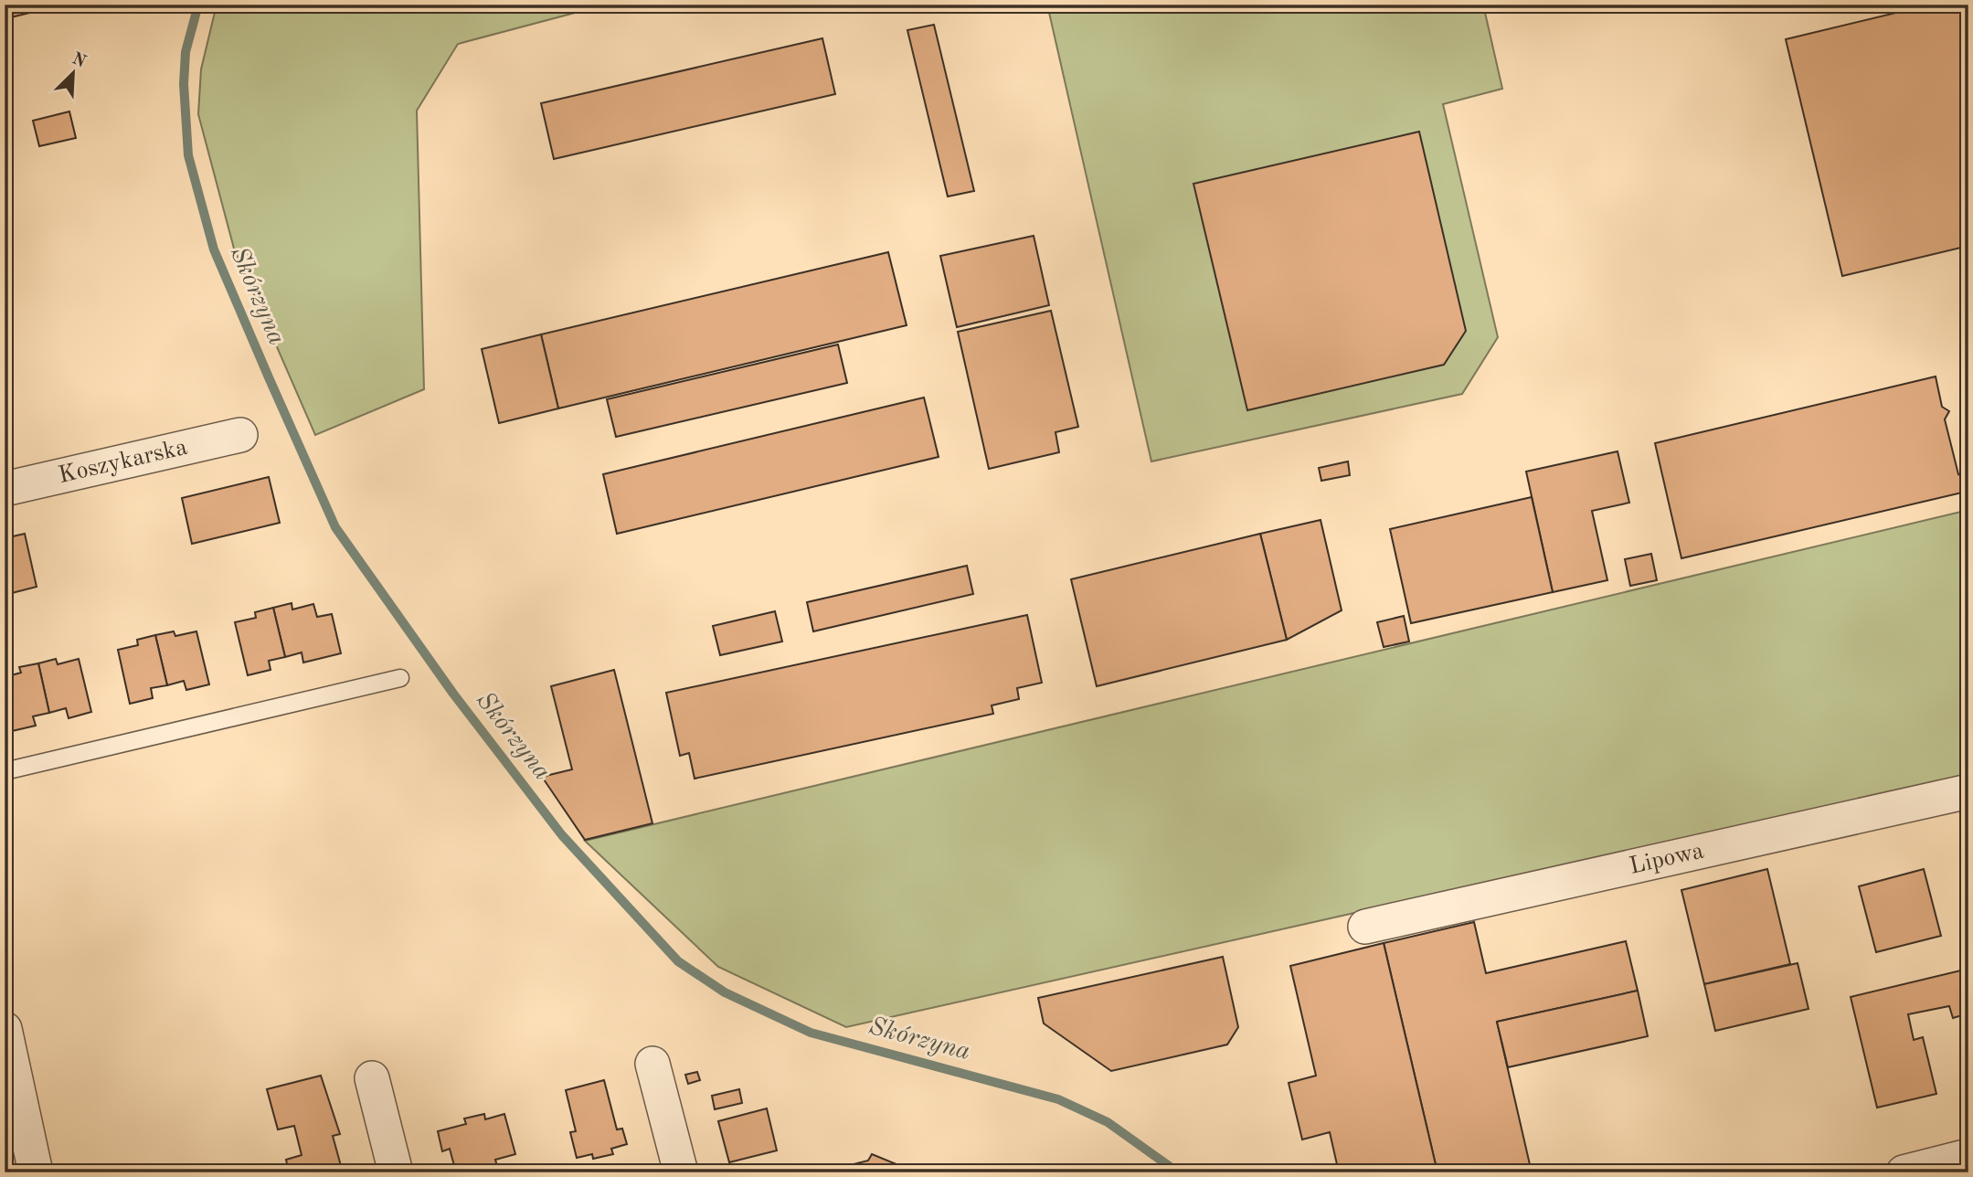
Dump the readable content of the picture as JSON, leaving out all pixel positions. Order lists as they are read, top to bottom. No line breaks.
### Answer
{"streets":{"street":["Koszykarska","Lipowa"]},"water":["Skórzyna"],"north":"top right"}
